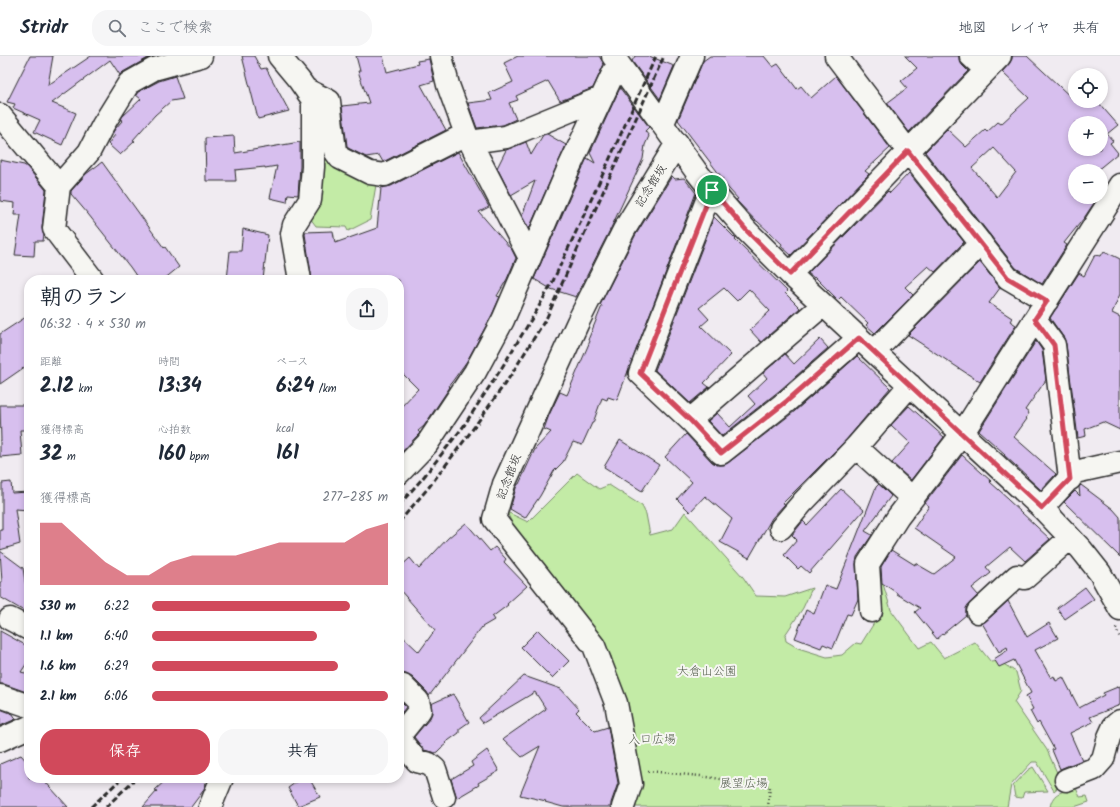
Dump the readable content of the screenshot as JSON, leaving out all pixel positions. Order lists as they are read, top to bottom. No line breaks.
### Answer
{"streets":{"street":["記念館坂"]},"parks":["大倉山公園","入口広場","展望広場"],"page":{"header":"Stridr","search":"ここで検索","nav":["地図","レイヤ","共有"],"map_buttons":["+","−"],"heading":["朝のラン","06:32 · 4 × 530 m"],"stats":[["距離","2.12 km"],["時間","13:34"],["ペース","6:24 /km"],["獲得標高","32 m"],["心拍数","160 bpm"],["kcal","161"]],"chart":["獲得標高","277–285 m"],"list":[{"name":"530 m","note":"6:22"},{"name":"1.1 km","note":"6:40"},{"name":"1.6 km","note":"6:29"},{"name":"2.1 km","note":"6:06"}],"buttons":["保存","共有"]}}
